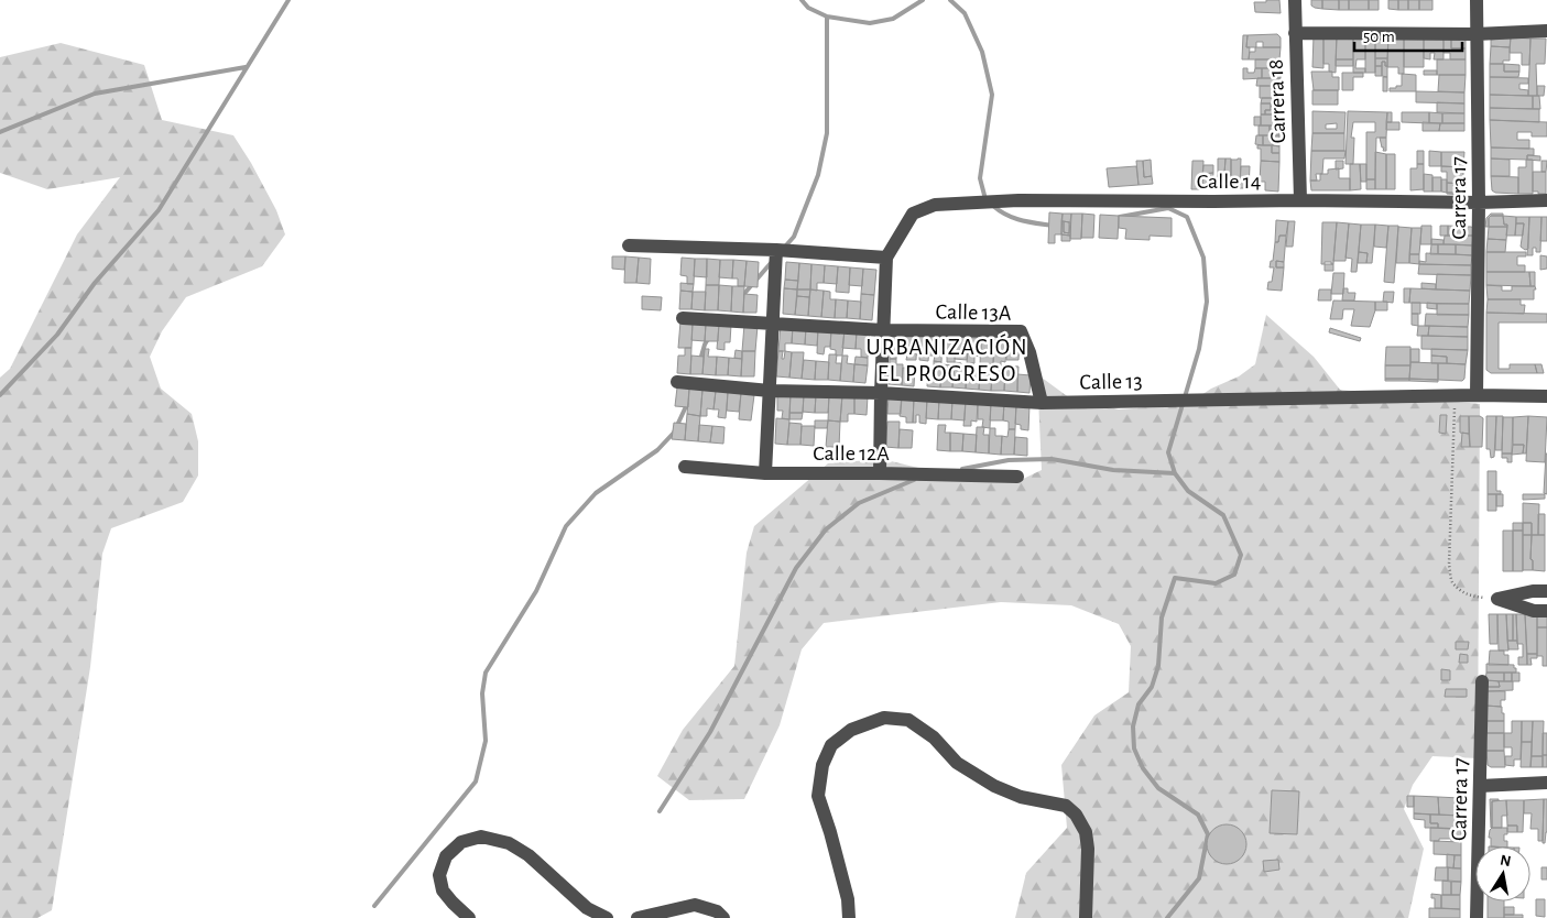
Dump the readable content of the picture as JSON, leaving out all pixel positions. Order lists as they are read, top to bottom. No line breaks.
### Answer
{"streets":{"street":["Carrera 18","Calle 14","Carrera 17","Calle 13A","Calle 13","Calle 12A"]},"crossings":[["Carrera 18","Calle 14"],["Calle 14","Carrera 17"],["Carrera 17","Calle 13"],["Calle 13A","Calle 13"]],"districts":["URBANIZACIÓN EL PROGRESO"],"scale_bar":"50 m","north":"top"}
